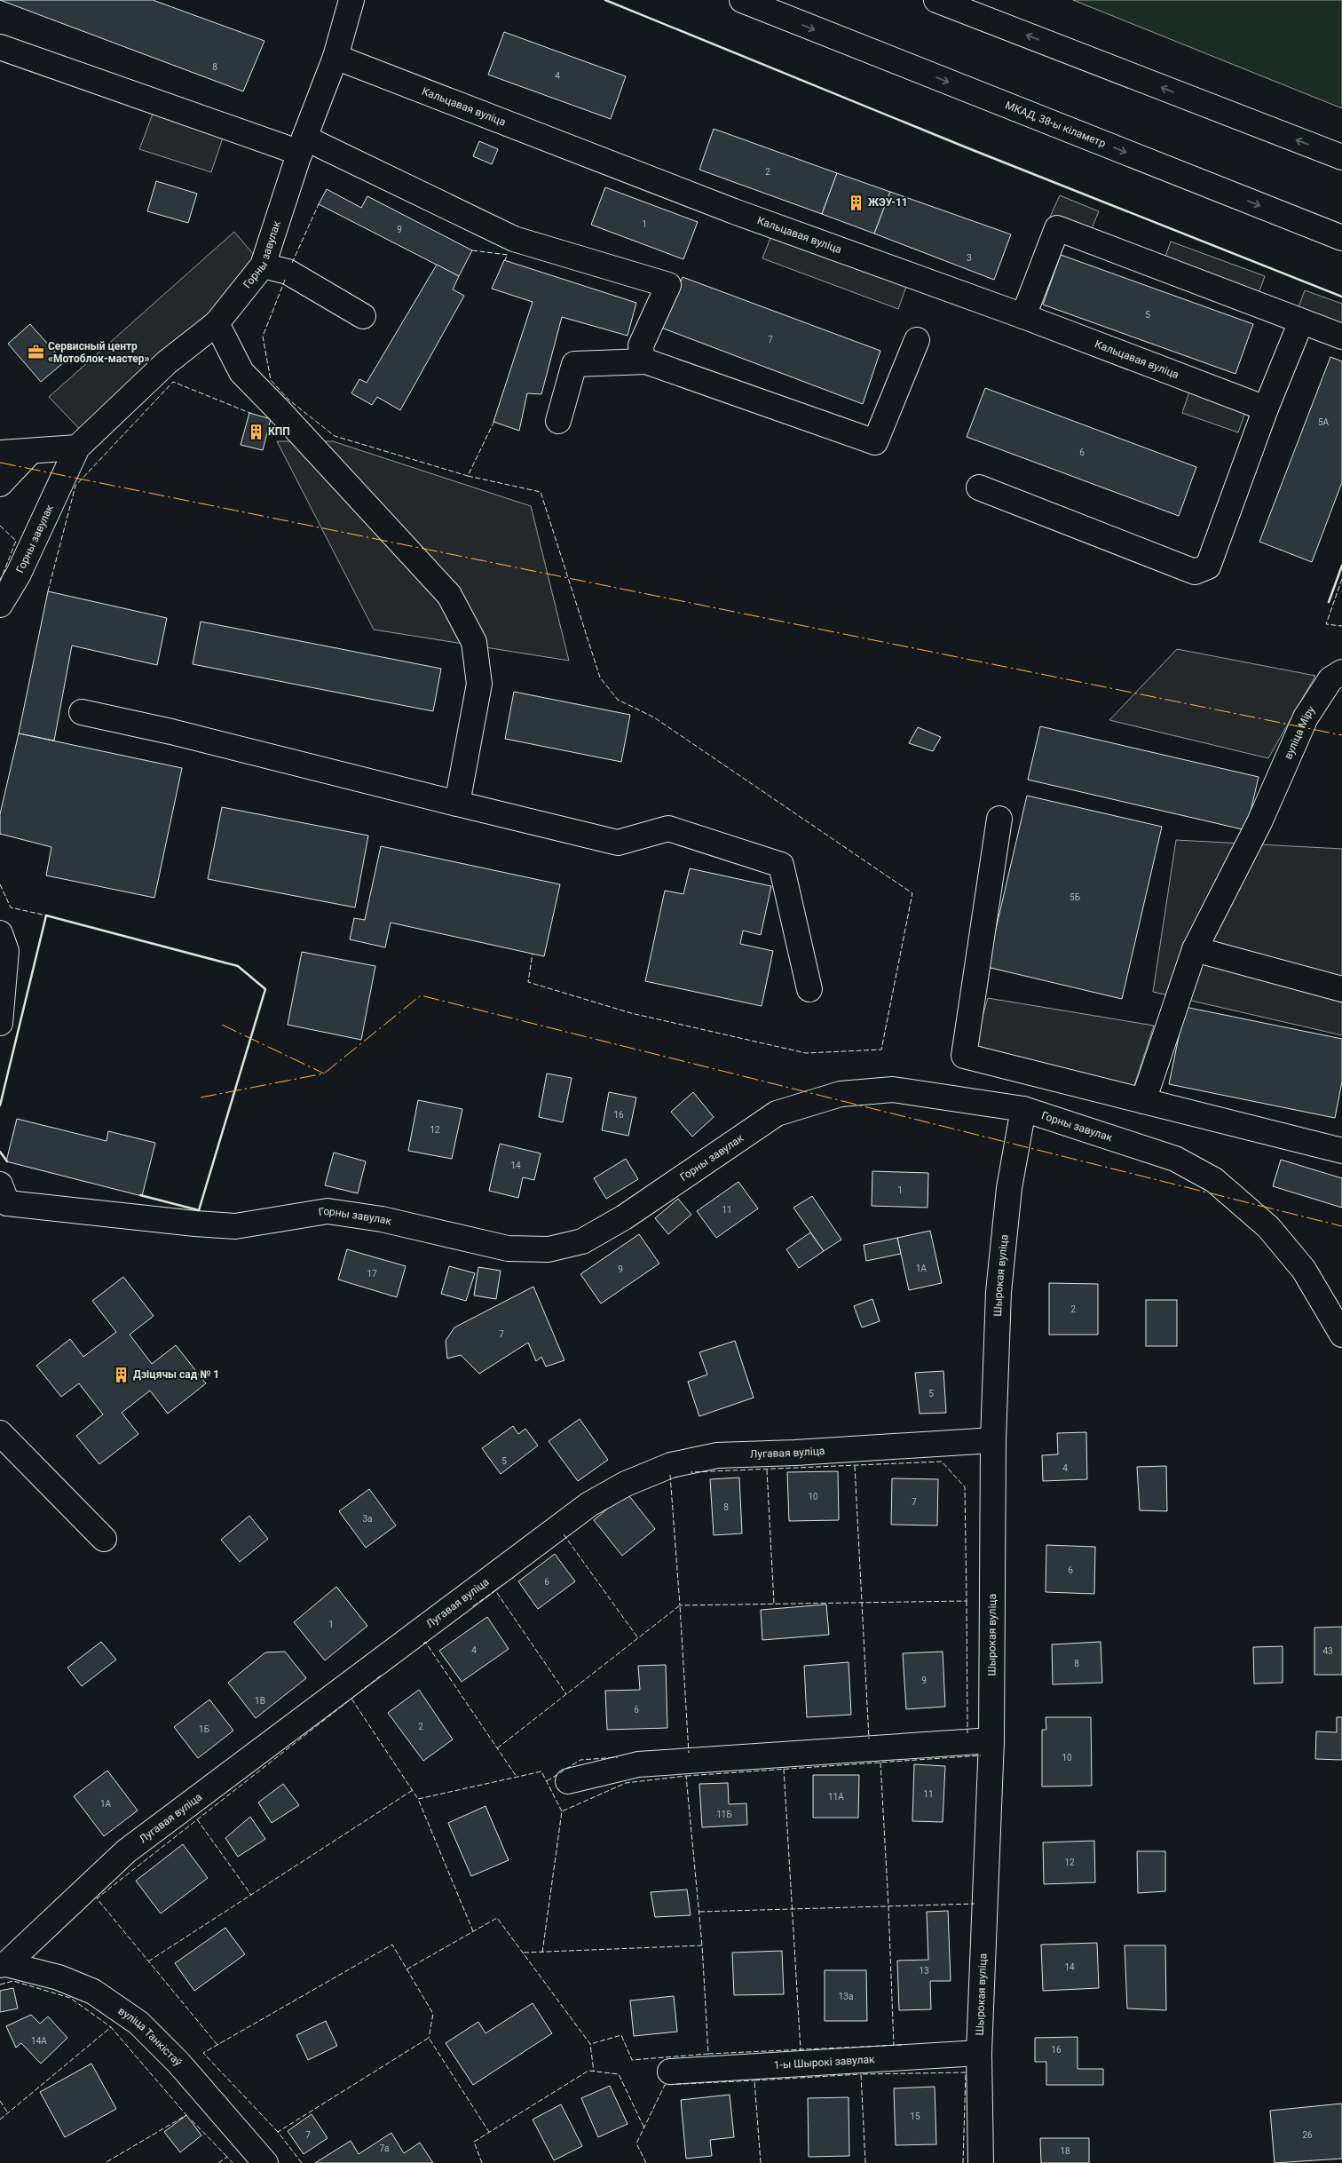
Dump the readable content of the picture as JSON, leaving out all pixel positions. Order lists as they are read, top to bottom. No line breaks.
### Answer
{"streets":{"main road":["Кальцавая вуліца","МКАД, 38-ы кіламетр","Горны завулак","вуліца Міру","Шырокая вуліца","Лугавая вуліца","вуліца Танкістаў","1-ы Шырокі завулак"]},"crossings":[["Кальцавая вуліца","Горны завулак"],["Горны завулак","Шырокая вуліца"],["Шырокая вуліца","Лугавая вуліца"],["Шырокая вуліца","1-ы Шырокі завулак"],["Лугавая вуліца","вуліца Танкістаў"]],"places":{"building":["ЖЭУ-11","КПП","Дзіцячы сад № 1"],"office":["Сервисный центр «Мотоблок-мастер»"]},"house_numbers":["8","4","2","1","9","3","5","7","5А","6","5Б","16","12","14","1","11","1А","9","17","2","7","5","5","4","10","7","8","3а","6","6","1","4","43","8","9","1В","6","2","1Б","10","11","11А","1А","11Б","12","14","13","13а","14А","16","15","7","26","7а","18"]}
